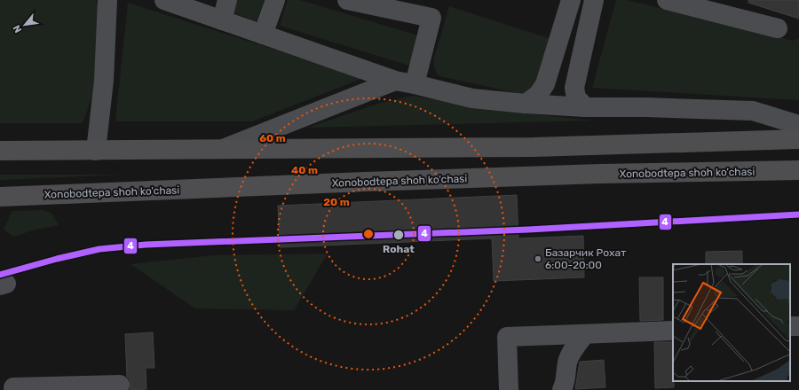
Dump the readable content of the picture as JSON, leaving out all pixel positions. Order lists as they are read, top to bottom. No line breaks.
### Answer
{"streets":{"highway":["Xonobodtepa shoh ko'chasi"]},"places":["Rohat","Базарчик Рохат 6:00-20:00"],"lines":["transit line 4"],"north":"bottom left","rings":["60 m","40 m","20 m"]}
